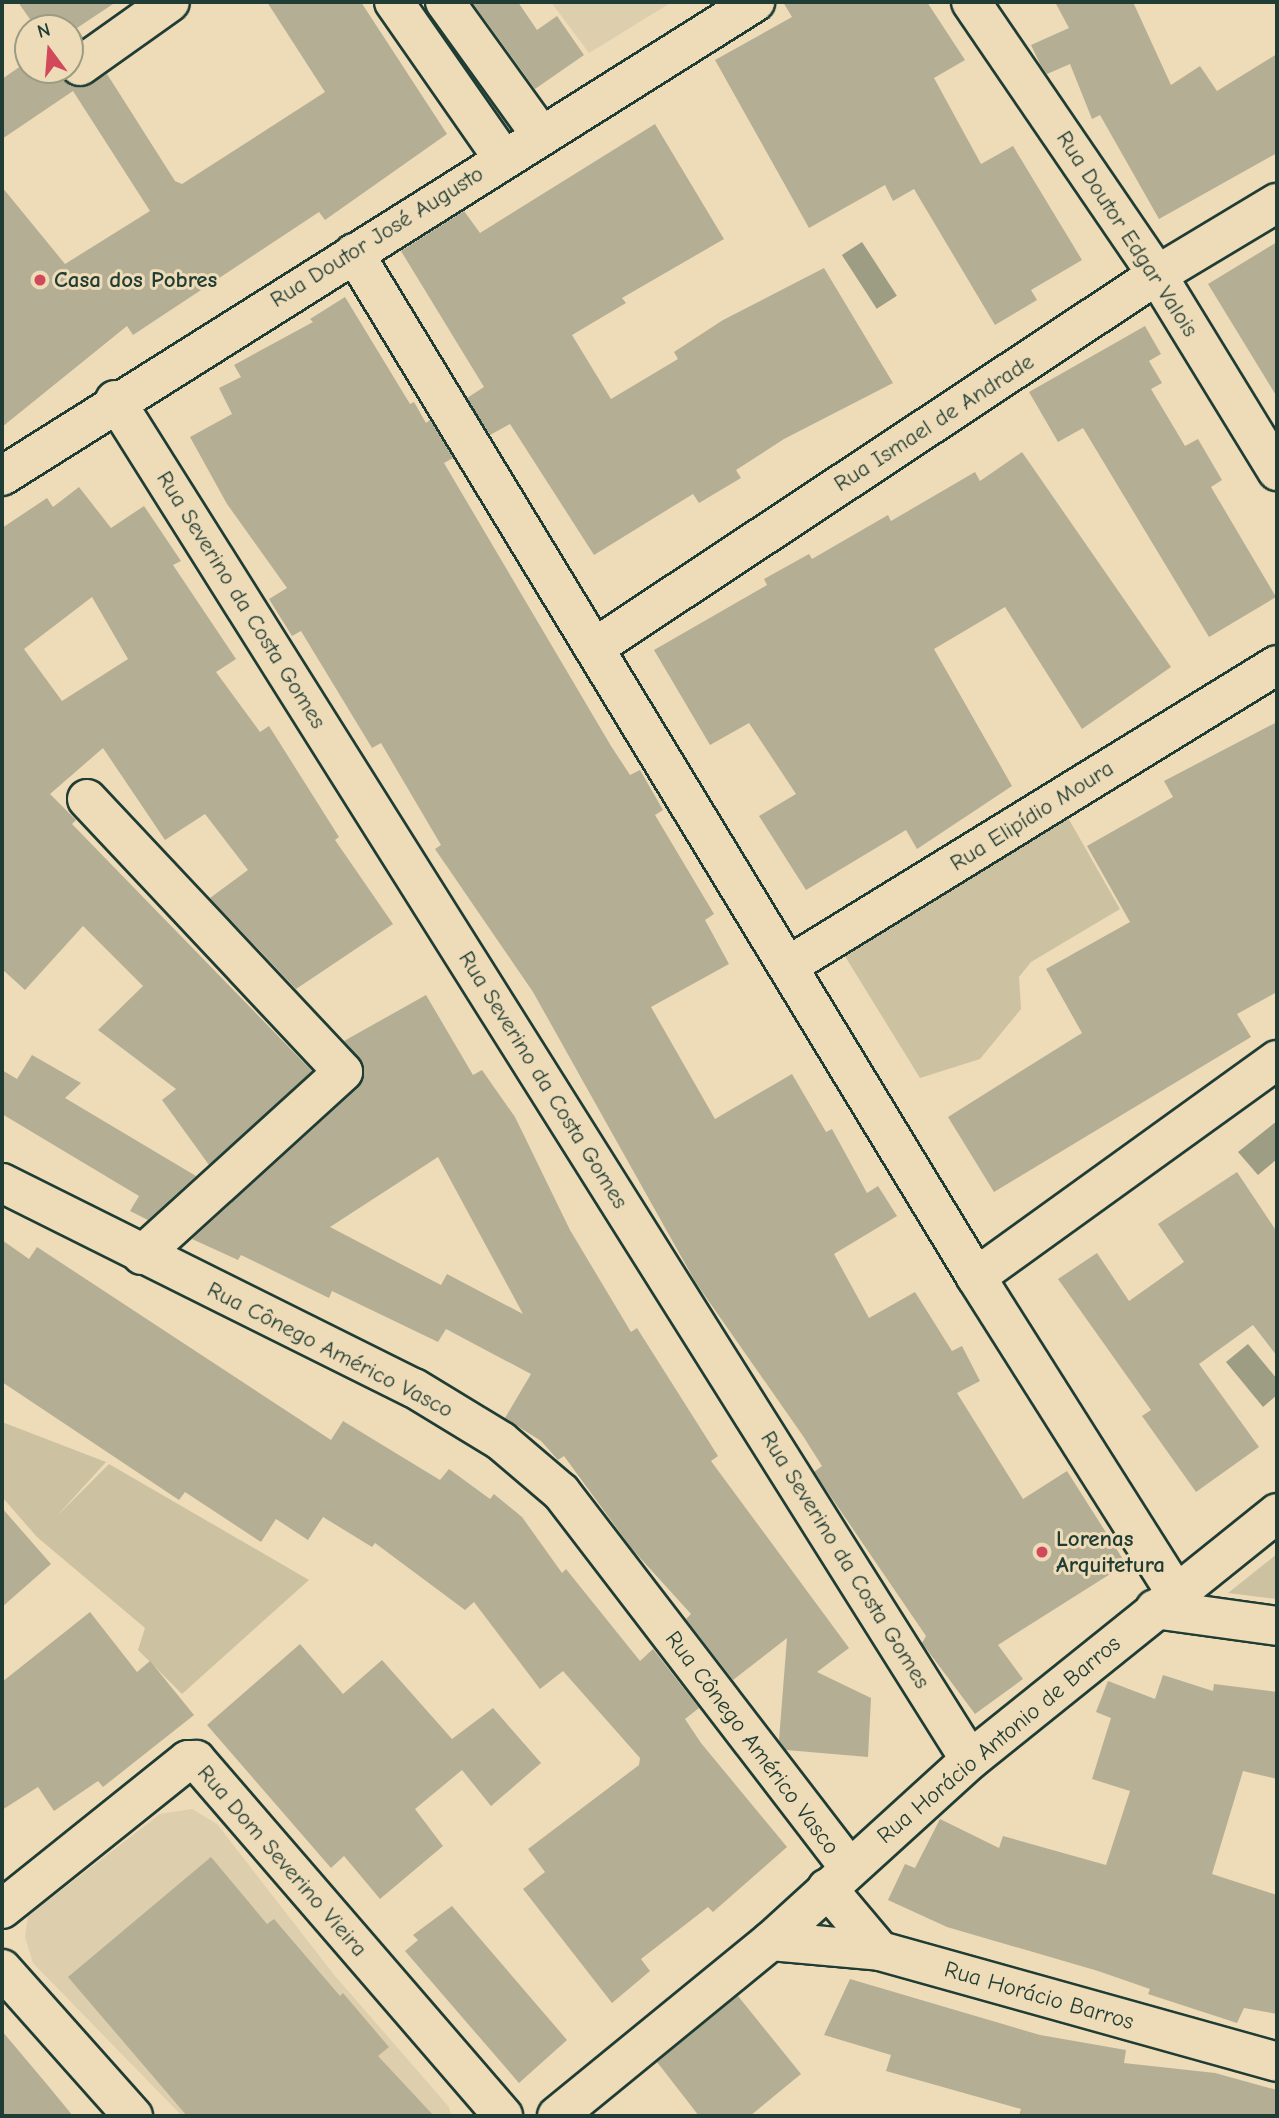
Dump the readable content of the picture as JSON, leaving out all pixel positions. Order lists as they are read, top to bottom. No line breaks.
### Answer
{"streets":{"street":["Rua Doutor Edgar Valois","Rua Doutor José Augusto","Rua Ismael de Andrade","Rua Severino da Costa Gomes","Rua Elipídio Moura","Rua Cônego Américo Vasco","Rua Horácio Antonio de Barros","Rua Dom Severino Vieira","Rua Horácio Barros"]},"crossings":[["Rua Doutor Edgar Valois","Rua Ismael de Andrade"],["Rua Doutor José Augusto","Rua Severino da Costa Gomes"],["Rua Severino da Costa Gomes","Rua Horácio Antonio de Barros"],["Rua Cônego Américo Vasco","Rua Horácio Antonio de Barros"],["Rua Horácio Antonio de Barros","Rua Horácio Barros"]],"places":["Casa dos Pobres","Lorenas Arquitetura"],"north":"top"}
